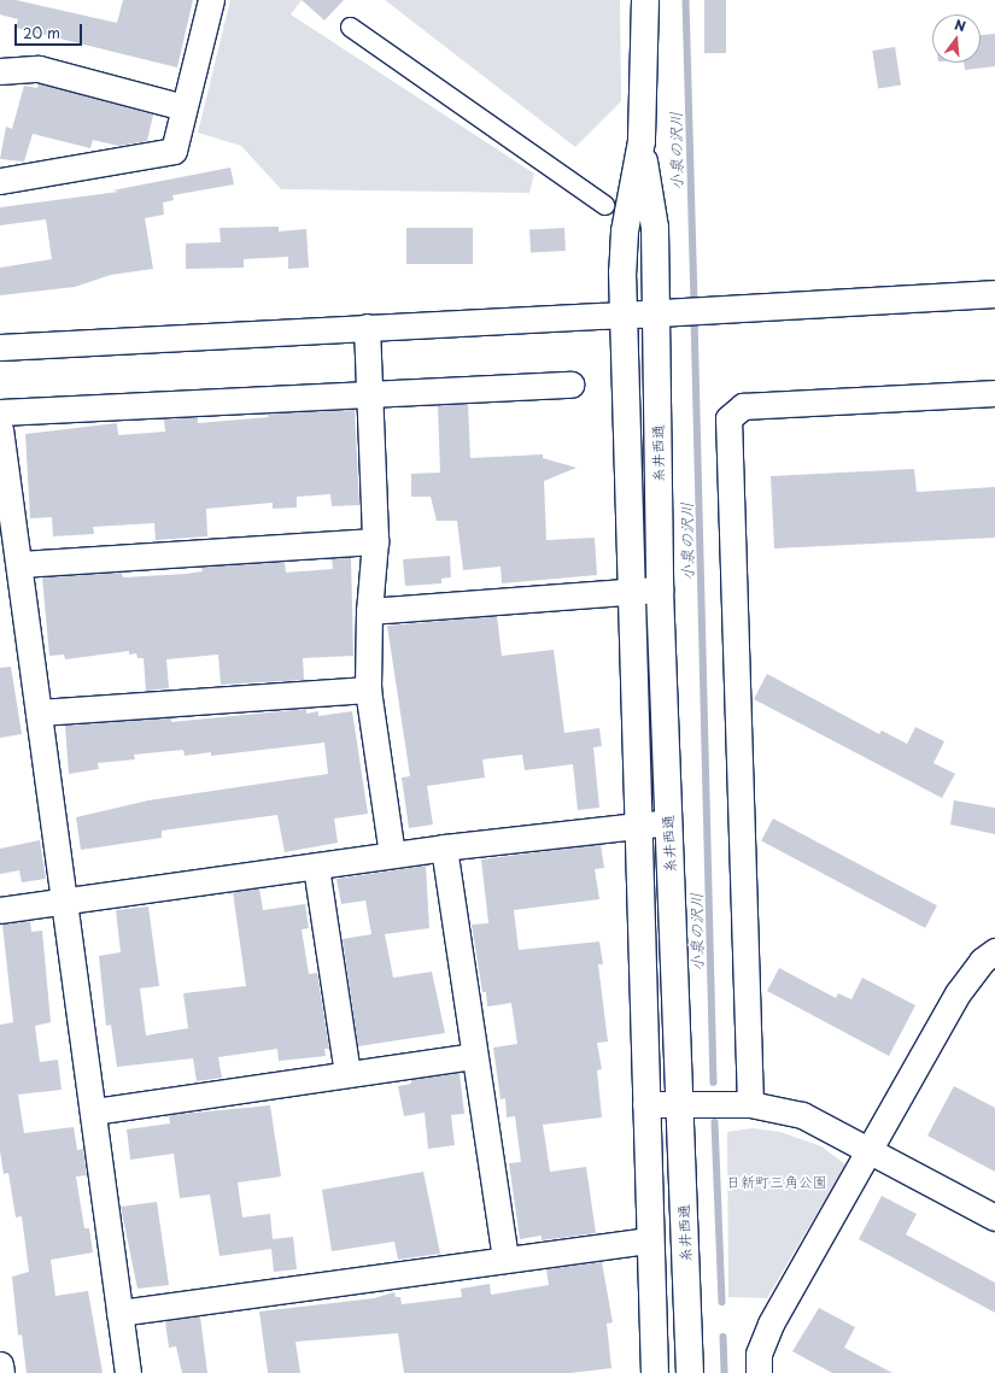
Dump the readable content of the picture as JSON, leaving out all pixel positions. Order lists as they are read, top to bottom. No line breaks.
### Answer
{"streets":{"street":["糸井西通"]},"water":["小泉の沢川"],"parks":["日新町三角公園"],"scale_bar":"20 m","north":"top"}
